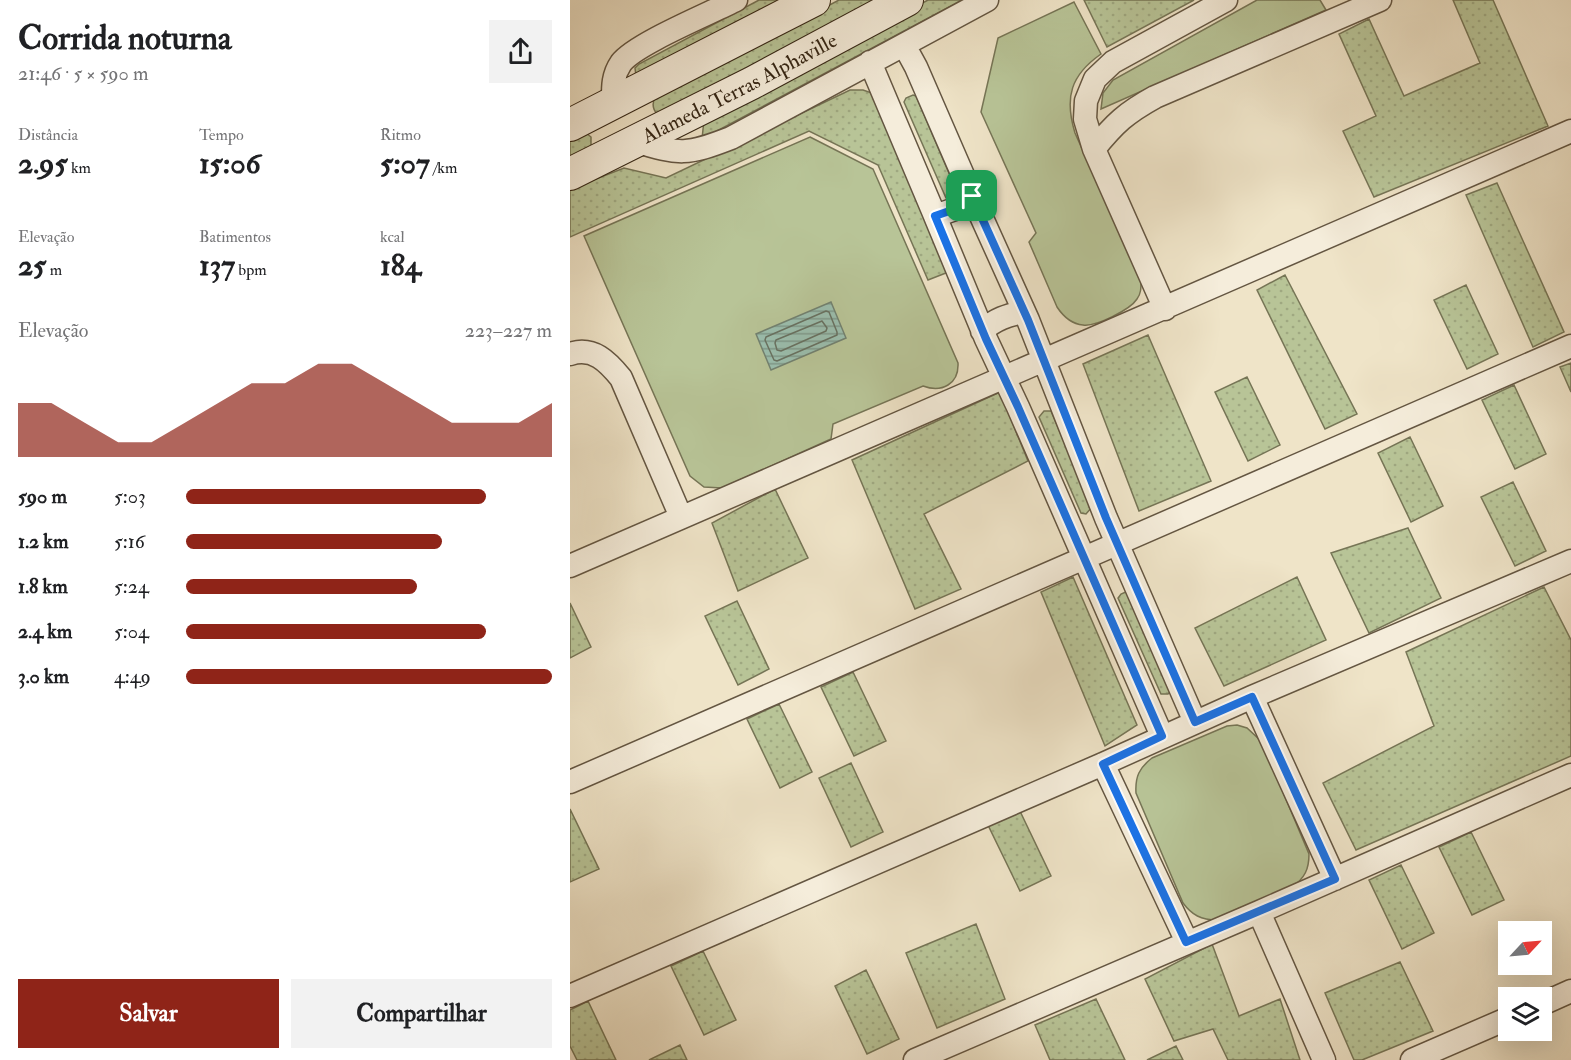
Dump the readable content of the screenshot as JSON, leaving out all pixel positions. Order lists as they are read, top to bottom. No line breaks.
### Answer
{"streets":{"street":["Alameda Terras Alphaville"]},"north":"top right","page":{"heading":["Corrida noturna","21:46 · 5 × 590 m"],"stats":[["Distância","2.95 km"],["Tempo","15:06"],["Ritmo","5:07 /km"],["Elevação","25 m"],["Batimentos","137 bpm"],["kcal","184"]],"chart":["Elevação","223–227 m"],"list":[{"name":"590 m","note":"5:03"},{"name":"1.2 km","note":"5:16"},{"name":"1.8 km","note":"5:24"},{"name":"2.4 km","note":"5:04"},{"name":"3.0 km","note":"4:49"}],"buttons":["Salvar","Compartilhar"]}}
